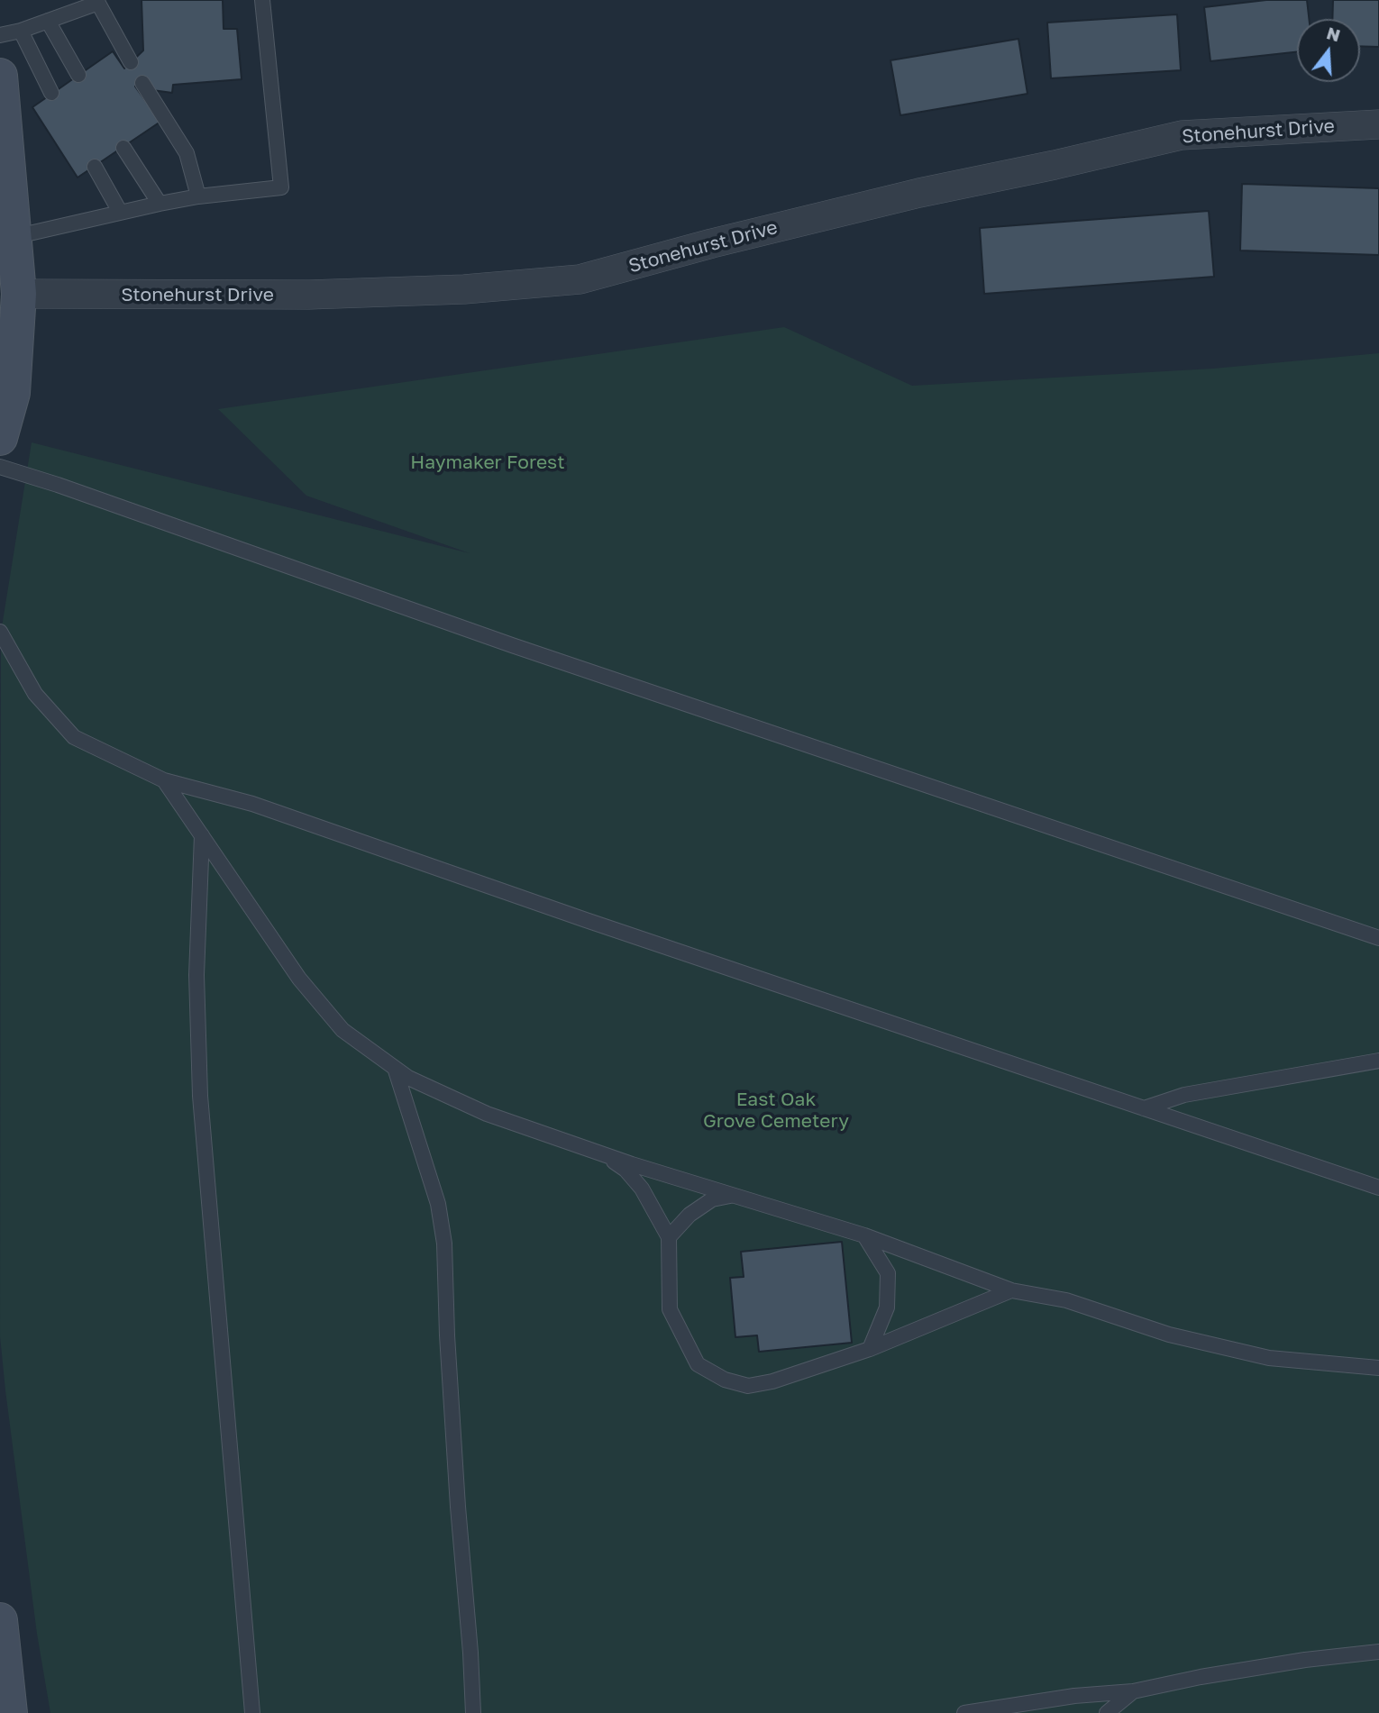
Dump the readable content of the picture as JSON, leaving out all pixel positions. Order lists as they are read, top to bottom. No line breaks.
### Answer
{"streets":{"street":["Stonehurst Drive"]},"parks":["Haymaker Forest","East Oak Grove Cemetery"],"north":"top"}
